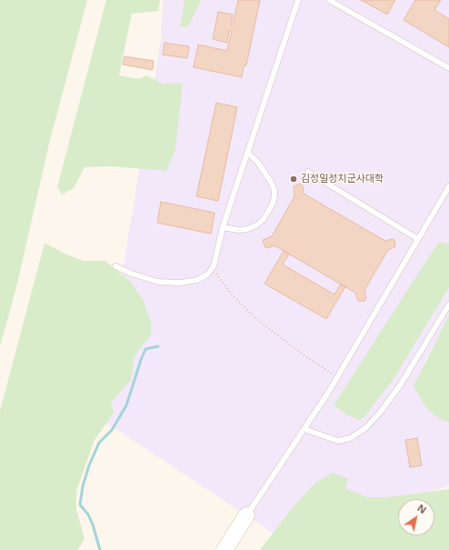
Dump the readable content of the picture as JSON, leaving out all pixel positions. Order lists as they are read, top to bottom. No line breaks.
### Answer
{"places":["김정일정치군사대학"],"north":"top right"}
